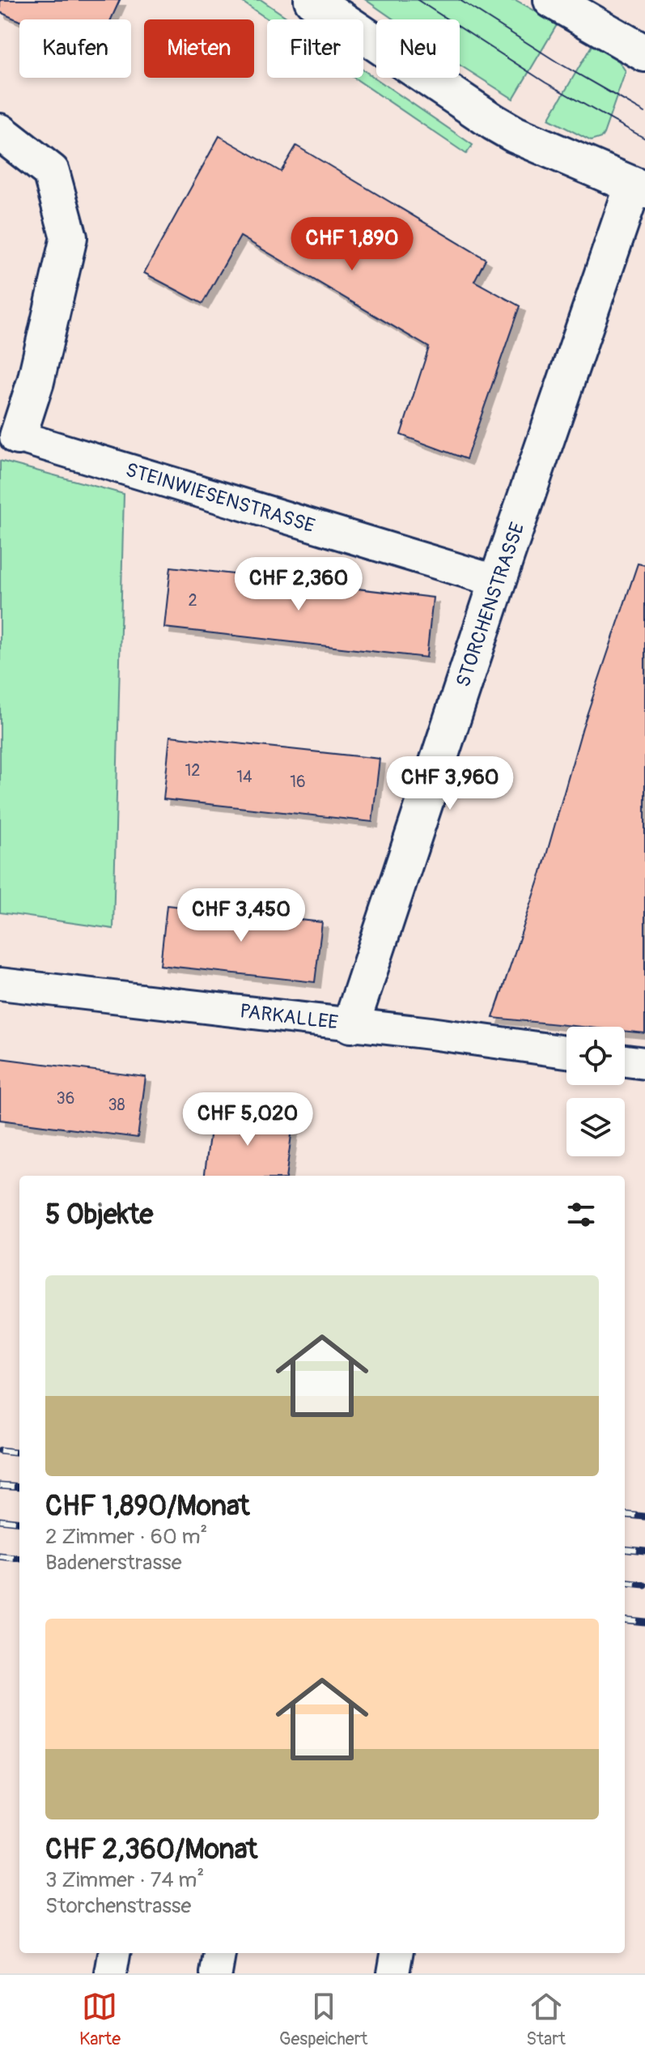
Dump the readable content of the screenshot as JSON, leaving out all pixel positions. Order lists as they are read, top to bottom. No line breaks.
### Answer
{"streets":{"street":["STORCHENSTRASSE"],"lane":["STEINWIESENSTRASSE","PARKALLEE"]},"crossings":[["STEINWIESENSTRASSE","STORCHENSTRASSE"],["STORCHENSTRASSE","PARKALLEE"]],"house_numbers":["2","12","14","16","36","38"],"page":{"chip":["Kaufen","Mieten","Filter","Neu"],"price":["CHF 1,890","CHF 2,360","CHF 3,960","CHF 3,450","CHF 5,020"],"heading":"5 Objekte","list":[{"name":"CHF 1,890/Monat","note":"2 Zimmer · 60 m² · Badenerstrasse"},{"name":"CHF 2,360/Monat","note":"3 Zimmer · 74 m² · Storchenstrasse"}],"tabs":["Karte","Gespeichert","Start"]}}
